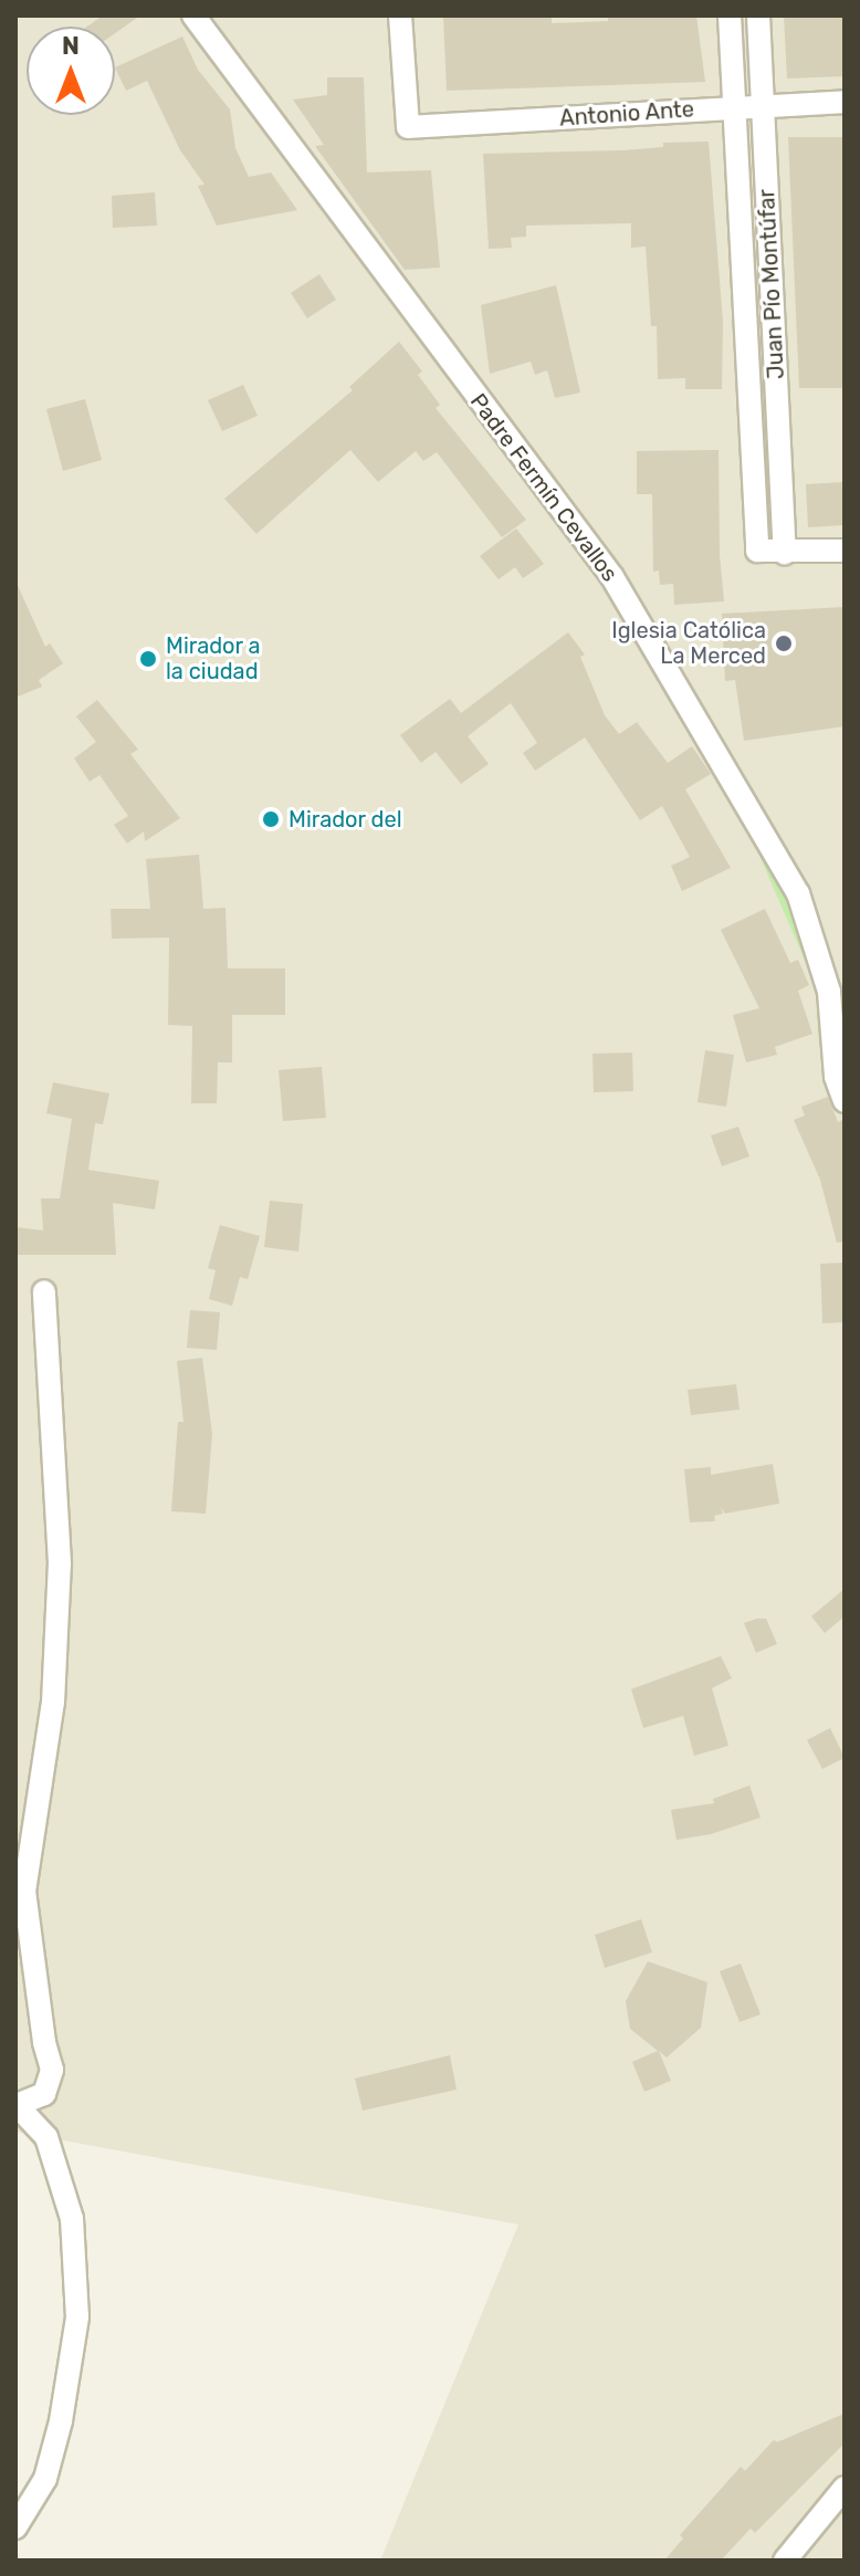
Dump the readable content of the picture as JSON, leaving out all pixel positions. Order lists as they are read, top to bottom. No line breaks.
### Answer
{"streets":{"street":["Antonio Ante","Juan Pío Montúfar","Padre Fermín Cevallos"]},"crossings":[["Antonio Ante","Juan Pío Montúfar"]],"places":["Iglesia Católica La Merced","Mirador a la ciudad","Mirador del"],"north":"top"}
